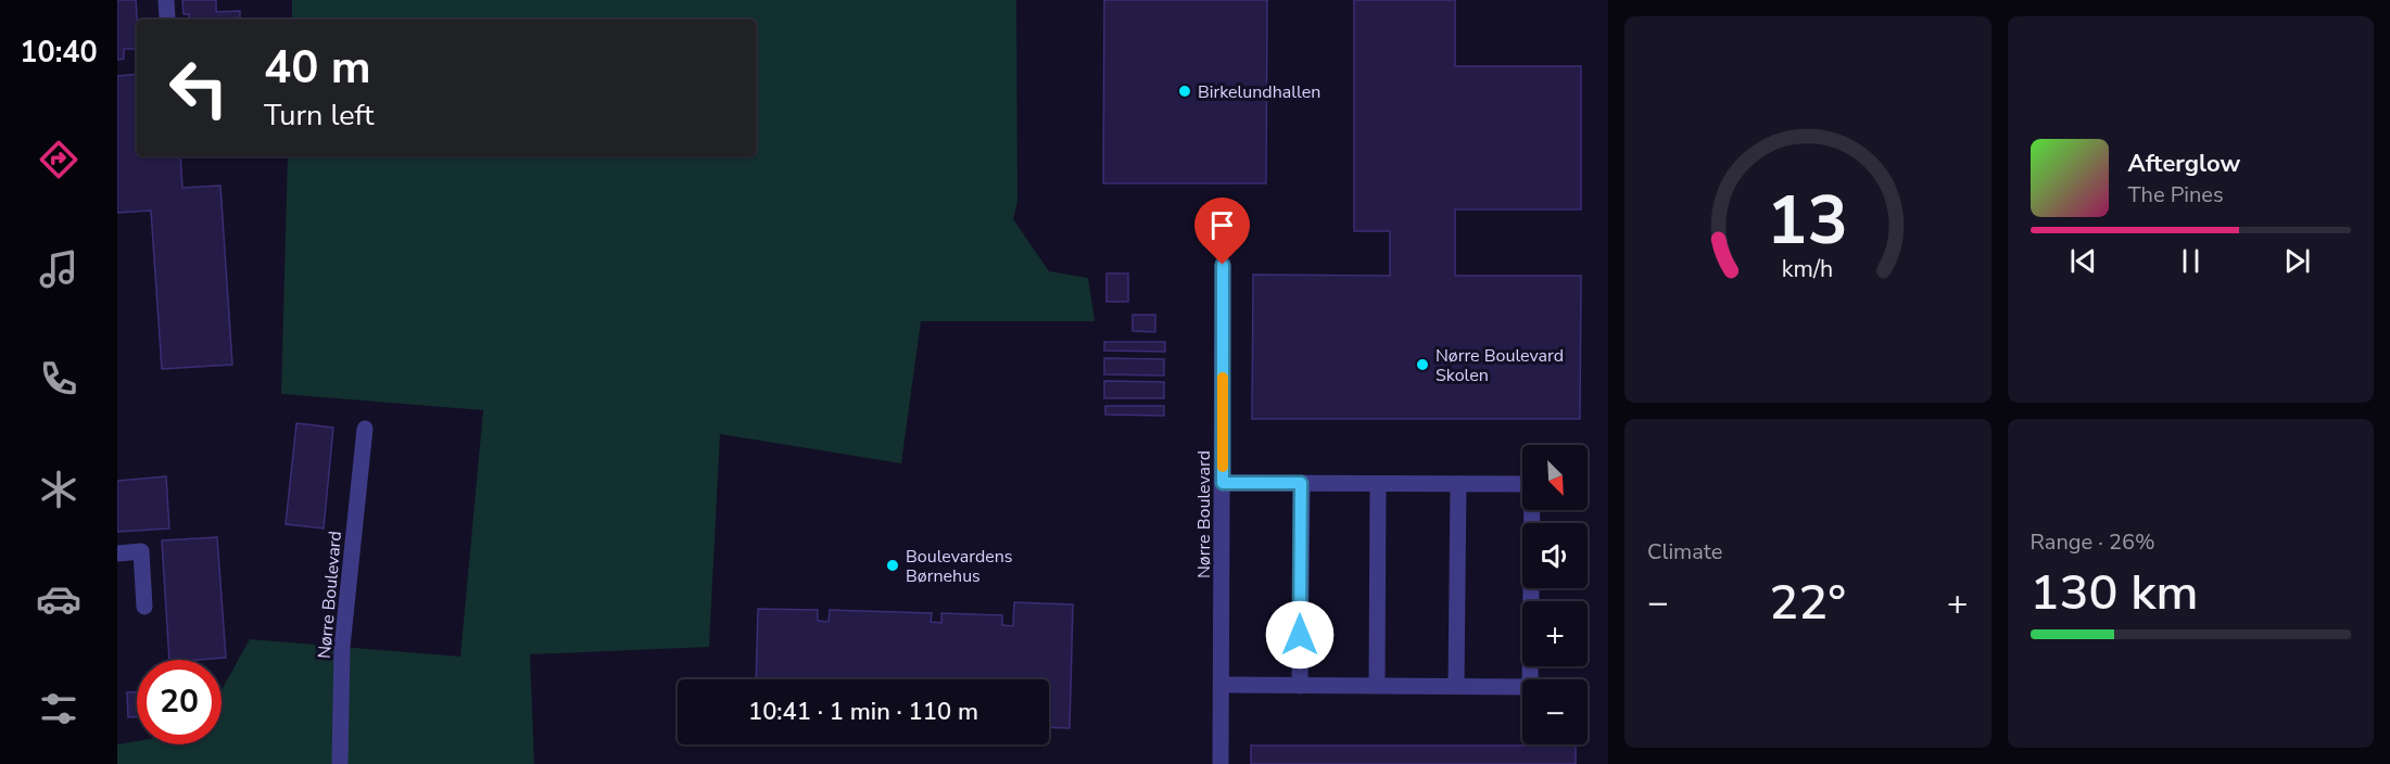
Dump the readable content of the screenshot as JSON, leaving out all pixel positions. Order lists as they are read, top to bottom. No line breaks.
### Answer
{"streets":{"street":["Nørre Boulevard"]},"places":["Birkelundhallen","Nørre Boulevard Skolen","Boulevardens Børnehus"],"north":"bottom right","page":{"tabs":"10:40","turn":["40 m","Turn left"],"song":["Afterglow","The Pines"],"tile":["Climate",["Range · 26%","130 km"]],"map_buttons":["+","−"],"heat":["−","22°","+"],"limit":"20","trip":"10:41 · 1 min · 110 m","gauge":["13","km/h"]}}
